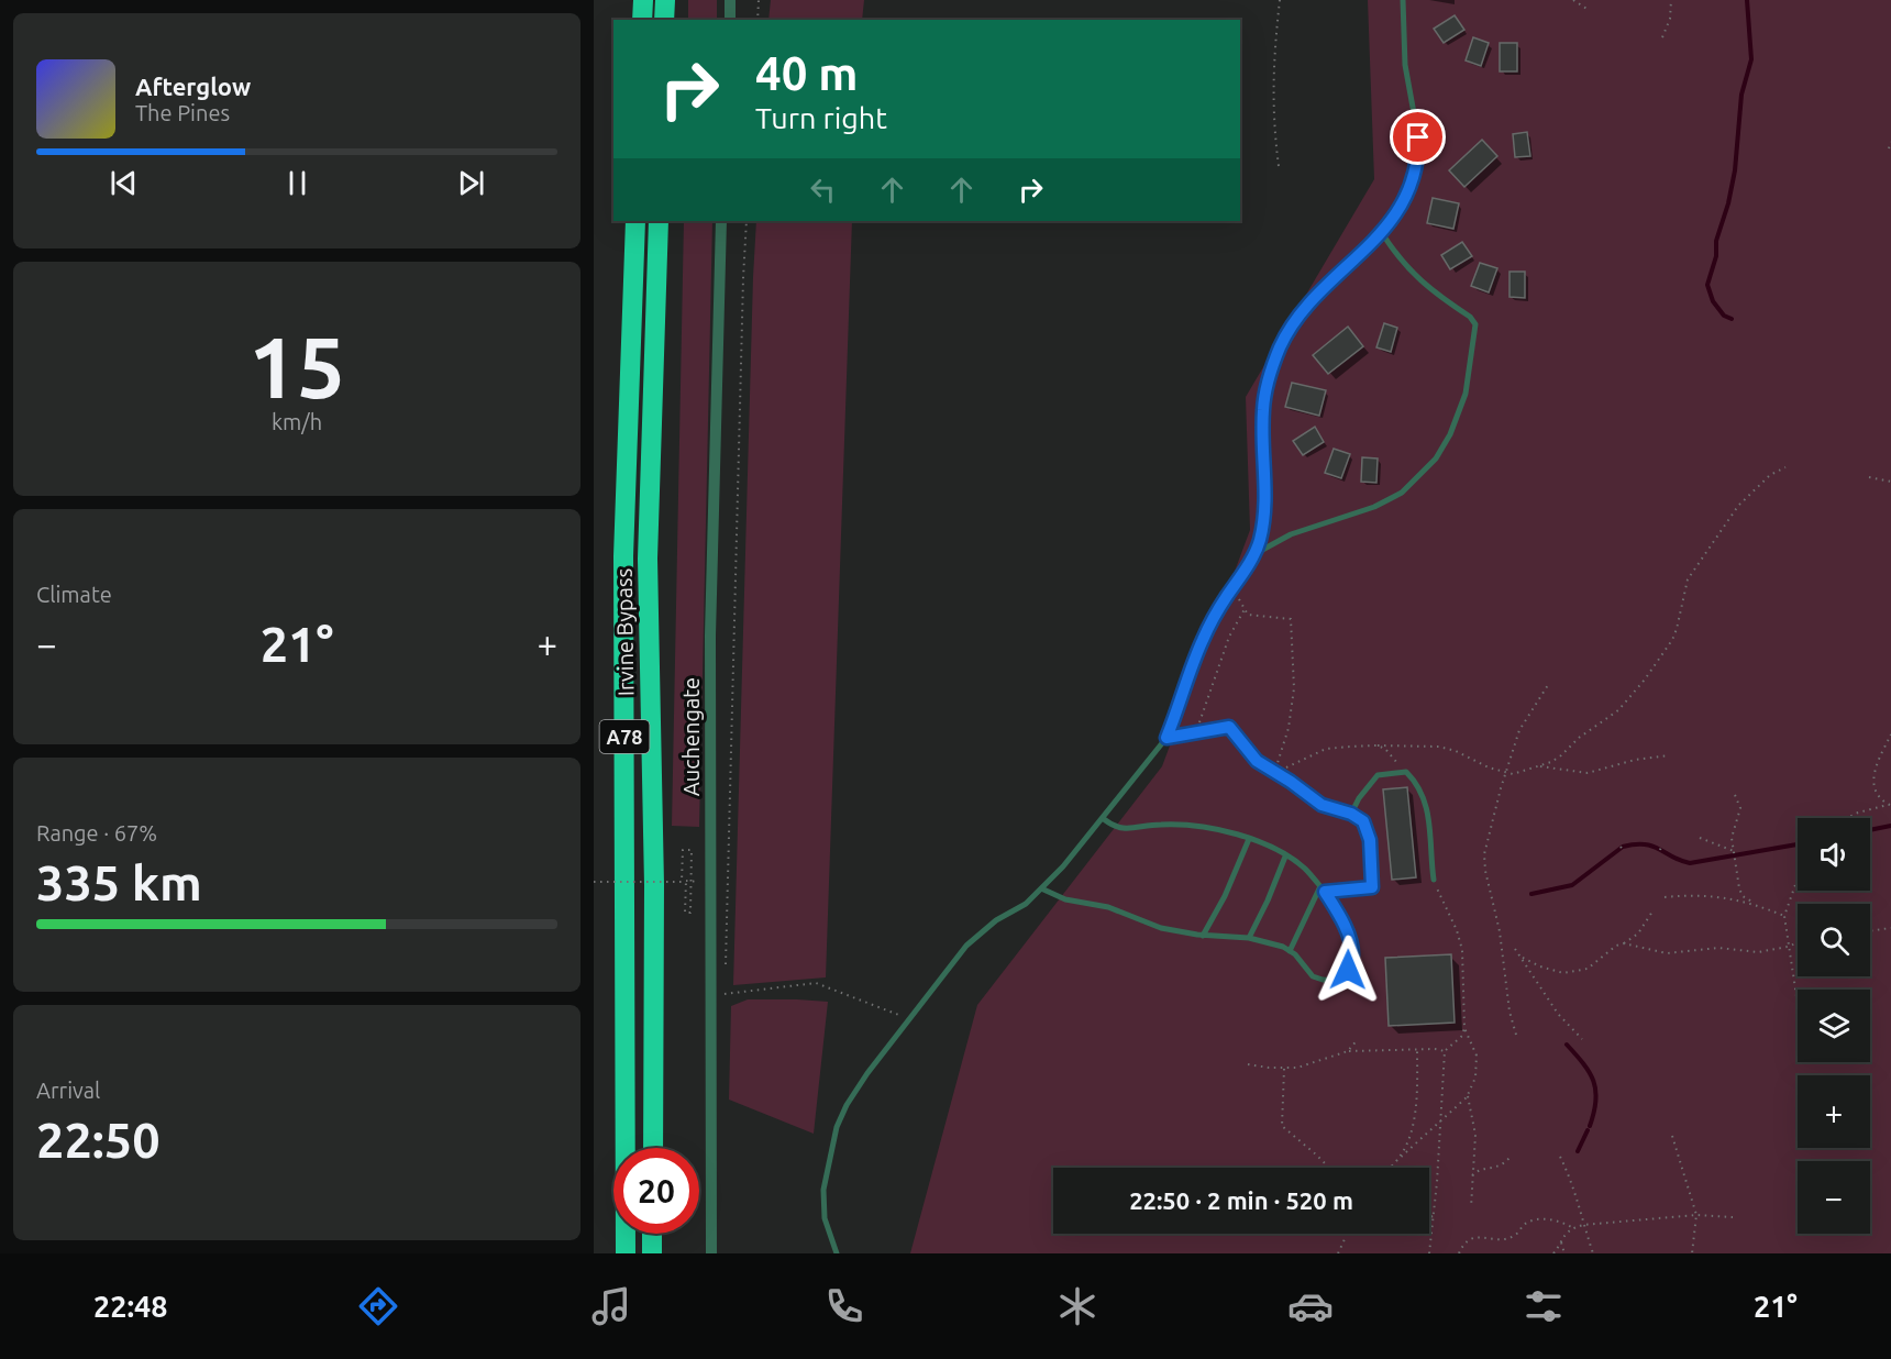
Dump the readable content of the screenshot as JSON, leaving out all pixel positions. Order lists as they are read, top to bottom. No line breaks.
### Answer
{"streets":{"highway":["Irvine Bypass","A78"],"street":["Auchengate"]},"page":{"turn":["40 m","Turn right"],"song":["Afterglow","The Pines"],"tile":[["15","km/h"],"Climate",["Range · 67%","335 km"],["Arrival","22:50"]],"heat":["−","21°","+"],"map_buttons":["+","−"],"limit":"20","trip":"22:50 · 2 min · 520 m","tabs":["22:48","21°"]}}
